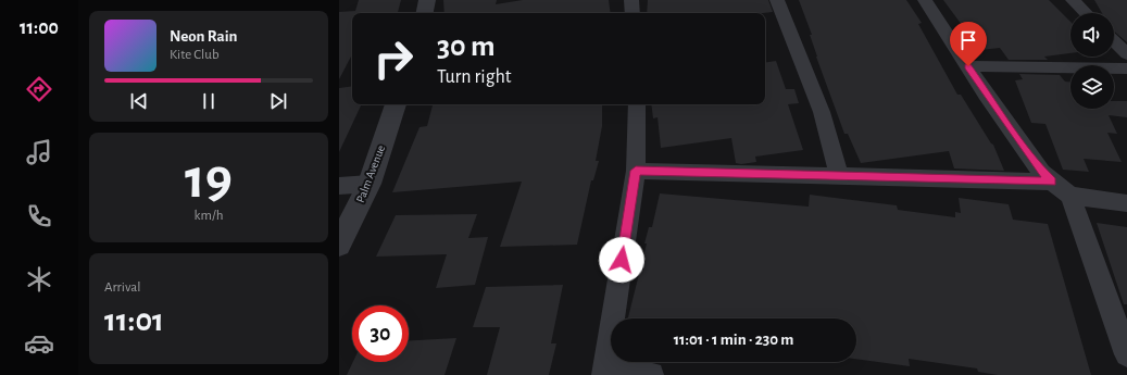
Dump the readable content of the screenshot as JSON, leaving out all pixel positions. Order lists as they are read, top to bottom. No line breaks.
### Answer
{"streets":{"street":["Palm Avenue"]},"page":{"tabs":"11:00","turn":["30 m","Turn right"],"song":["Neon Rain","Kite Club"],"tile":[["19","km/h"],["Arrival","11:01"]],"limit":"30","trip":"11:01 · 1 min · 230 m"}}
